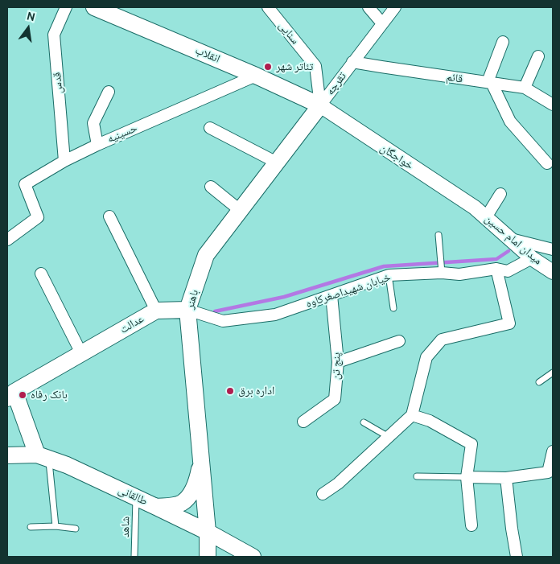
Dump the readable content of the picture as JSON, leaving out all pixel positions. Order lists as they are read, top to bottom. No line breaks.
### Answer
{"streets":{"main road":["انقلاب","باهنر","عدالت","طالقانی"],"street":["سنایی","قائم","قدس","تقرچه","حسینیه","خواجگان","میدان امام حسین","خیابان شهیداصغرکاوه","پنج تن"],"lane":["شاهد"]},"crossings":[["سنایی","انقلاب"],["سنایی","تقرچه"],["سنایی","خواجگان"],["سنایی","باهنر"],["انقلاب","تقرچه"],["انقلاب","حسینیه"],["انقلاب","خواجگان"],["انقلاب","باهنر"],["قائم","تقرچه"],["قدس","حسینیه"],["تقرچه","خواجگان"],["تقرچه","باهنر"],["خواجگان","میدان امام حسین"],["خواجگان","باهنر"],["میدان امام حسین","خیابان شهیداصغرکاوه"],["خیابان شهیداصغرکاوه","باهنر"],["خیابان شهیداصغرکاوه","عدالت"],["خیابان شهیداصغرکاوه","پنج تن"],["باهنر","عدالت"],["باهنر","طالقانی"],["طالقانی","شاهد"]],"places":["تئاتر شهر","اداره برق","بانک رفاه"],"north":"top"}
